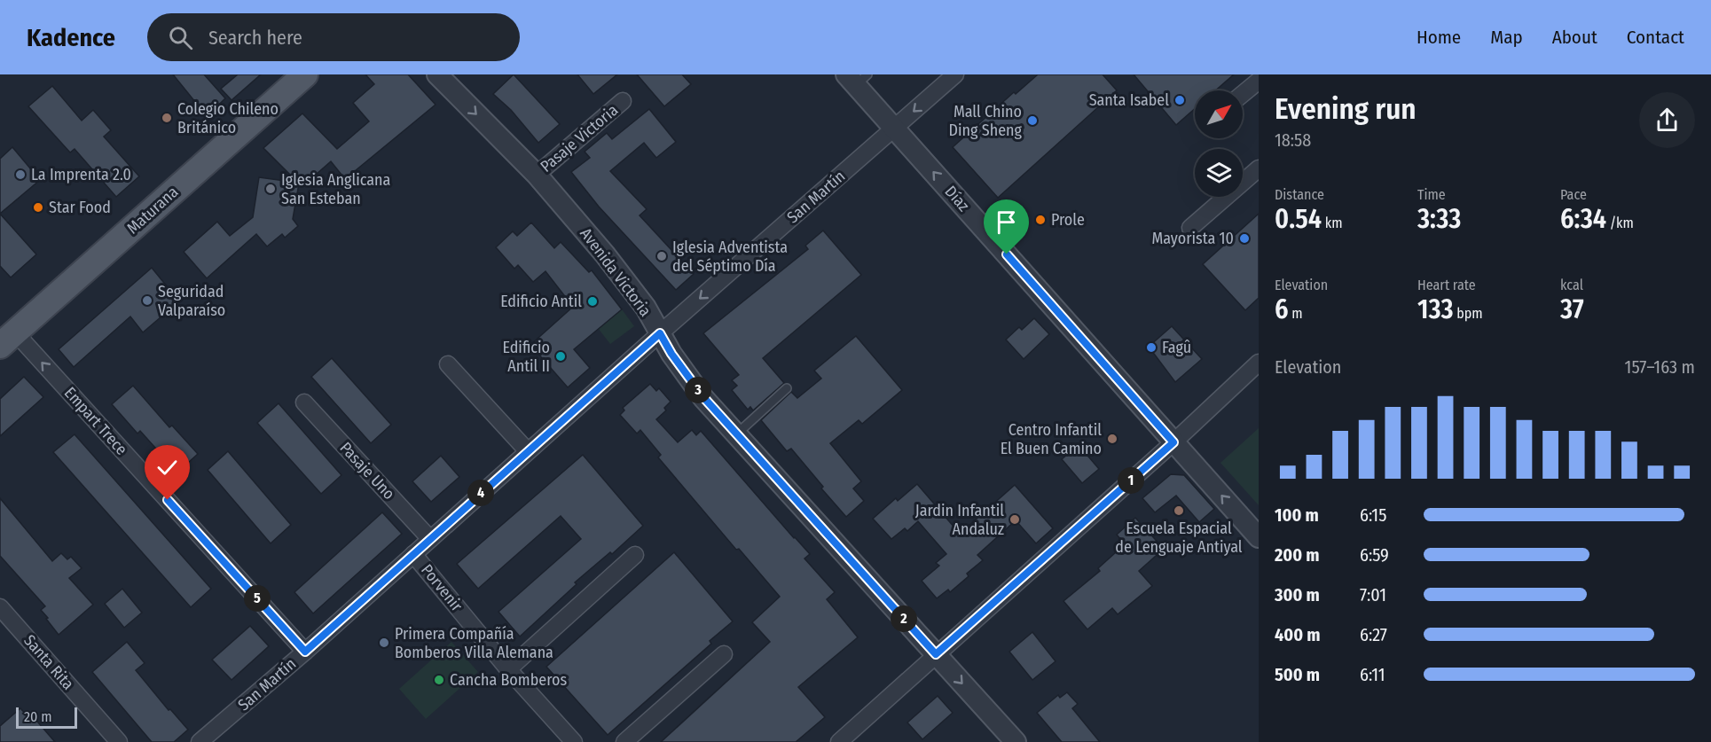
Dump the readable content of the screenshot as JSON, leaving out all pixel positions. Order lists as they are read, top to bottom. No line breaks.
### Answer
{"streets":{"main road":["Maturana"],"street":["Pasaje Victoria","San Martín","Díaz","Avenida Victoria","Empart Trece","Pasaje Uno","Porvenir","Santa Rita"]},"crossings":[["Pasaje Victoria","Avenida Victoria"],["San Martín","Díaz"],["San Martín","Avenida Victoria"],["San Martín","Empart Trece"],["San Martín","Pasaje Uno"],["San Martín","Porvenir"],["Maturana","Empart Trece"]],"one_way":["San Martín","Díaz","Empart Trece"],"places":["Santa Isabel","Colegio Chileno Británico","Mall Chino Ding Sheng","La Imprenta 2.0","Iglesia Anglicana San Esteban","Star Food","Prole","Mayorista 10","Iglesia Adventista del Séptimo Día","Seguridad Valparaíso","Edificio Antil","Fagû","Edificio Antil II","Centro Infantil El Buen Camino","Escuela Espacial de Lenguaje Antiyal","Jardin Infantil Andaluz","Primera Compañía Bomberos Villa Alemana","Cancha Bomberos"],"scale_bar":"20 m","north":"top right","page":{"header":"Kadence","search":"Search here","nav":["Home","Map","About","Contact"],"heading":["Evening run","18:58"],"stats":[["Distance","0.54 km"],["Time","3:33"],["Pace","6:34 /km"],["Elevation","6 m"],["Heart rate","133 bpm"],["kcal","37"]],"chart":["Elevation","157–163 m"],"pins":["3","1","4","5","2"],"list":[{"name":"100 m","note":"6:15"},{"name":"200 m","note":"6:59"},{"name":"300 m","note":"7:01"},{"name":"400 m","note":"6:27"},{"name":"500 m","note":"6:11"}],"scale":"20 m"}}
